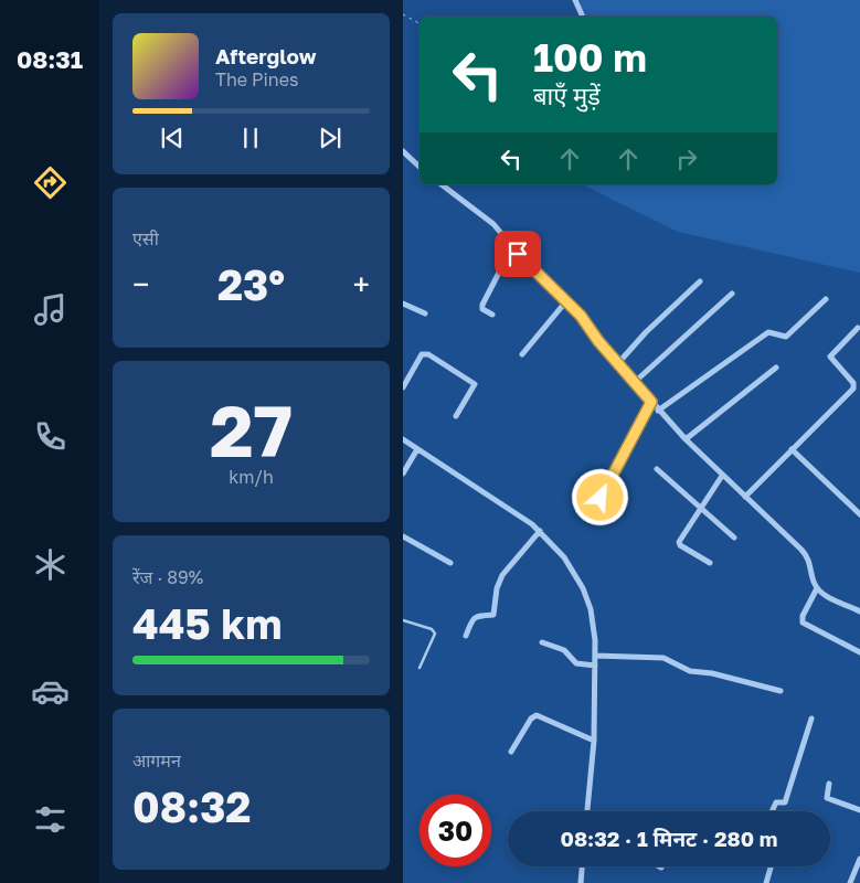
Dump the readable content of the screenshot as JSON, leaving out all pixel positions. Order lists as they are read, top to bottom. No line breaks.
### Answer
{"page":{"tabs":"08:31","turn":["100 m","बाएँ मुड़ें"],"song":["Afterglow","The Pines"],"tile":["एसी",["27","km/h"],["रेंज · 89%","445 km"],["आगमन","08:32"]],"heat":["−","23°","+"],"limit":"30","trip":"08:32 · 1 मिनट · 280 m"}}
